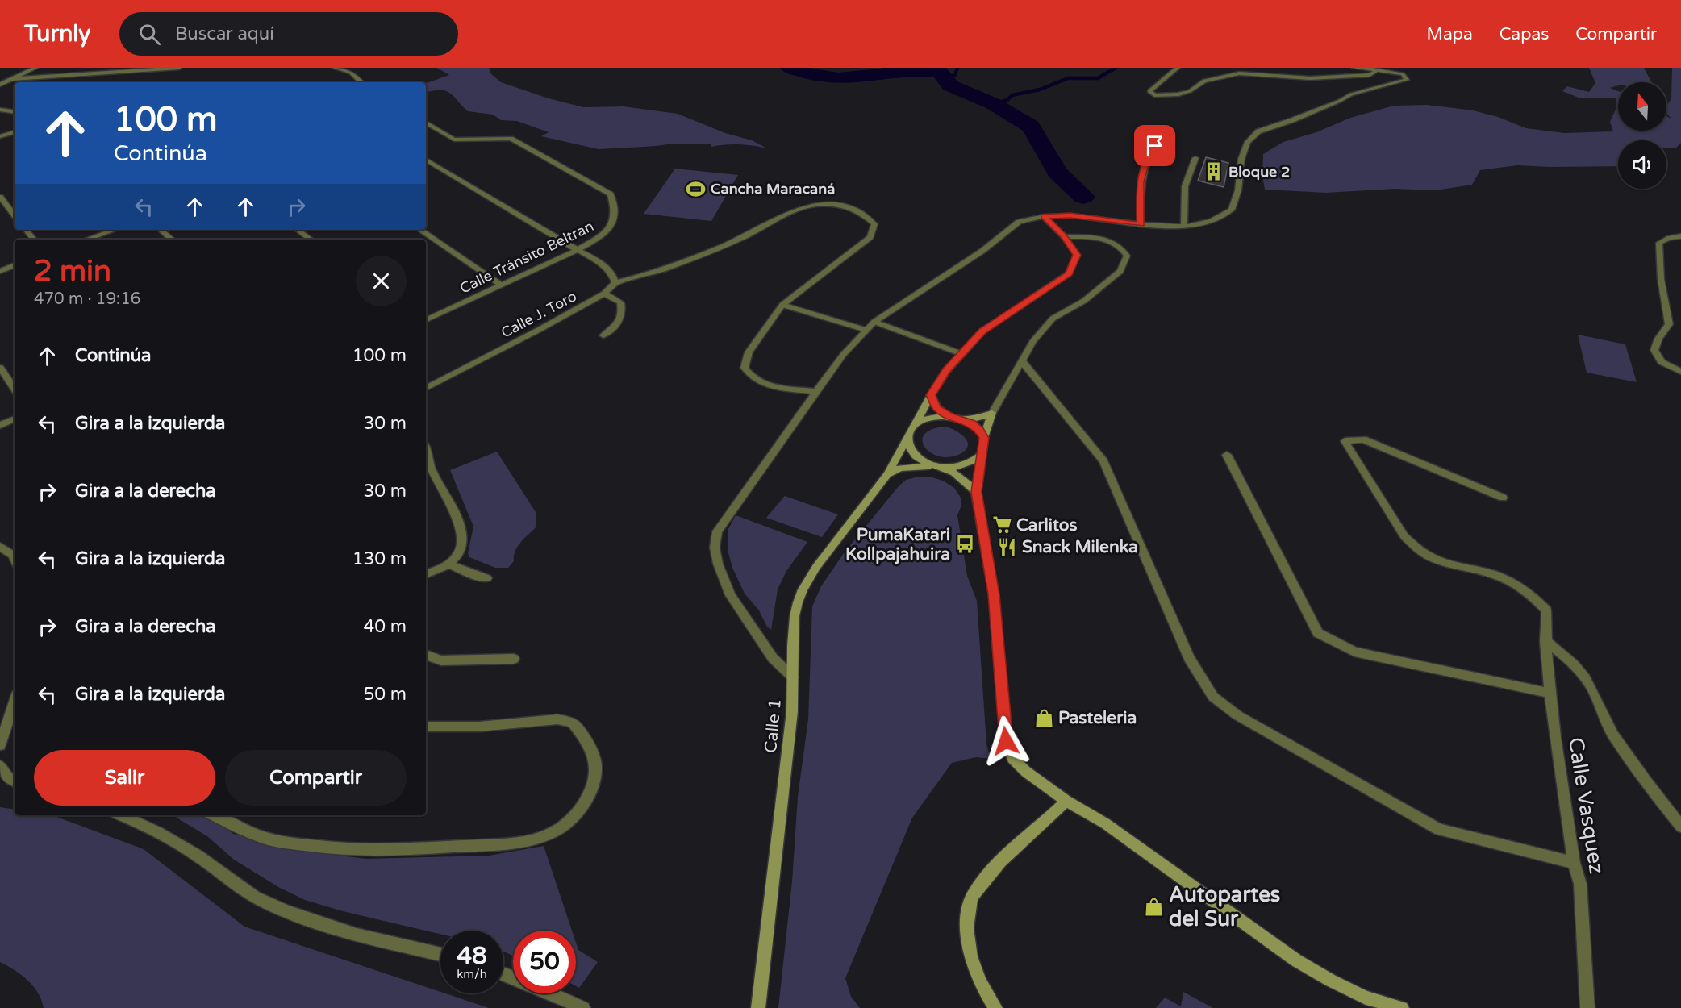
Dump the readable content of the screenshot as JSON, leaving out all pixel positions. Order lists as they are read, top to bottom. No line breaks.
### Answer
{"streets":{"main road":["Calle 1"],"street":["Calle Tránsito Beltran","Calle J. Toro","Calle Vasquez"]},"places":{"building":["Bloque 2"],"sports":["Cancha Maracaná"],"supermarket":["Carlitos"],"bus stop":["PumaKatari Kollpajahuira"],"restaurant":["Snack Milenka"],"shop":["Pasteleria","Autopartes del Sur"]},"north":"top","page":{"header":"Turnly","search":"Buscar aquí","nav":["Mapa","Capas","Compartir"],"turn":["100 m","Continúa"],"heading":["2 min","470 m · 19:16"],"list":[{"name":"Continúa","value":"100 m"},{"name":"Gira a la izquierda","value":"30 m"},{"name":"Gira a la derecha","value":"30 m"},{"name":"Gira a la izquierda","value":"130 m"},{"name":"Gira a la derecha","value":"40 m"},{"name":"Gira a la izquierda","value":"50 m"}],"buttons":["Salir","Compartir"],"speed":"48 km/h","limit":"50"}}
